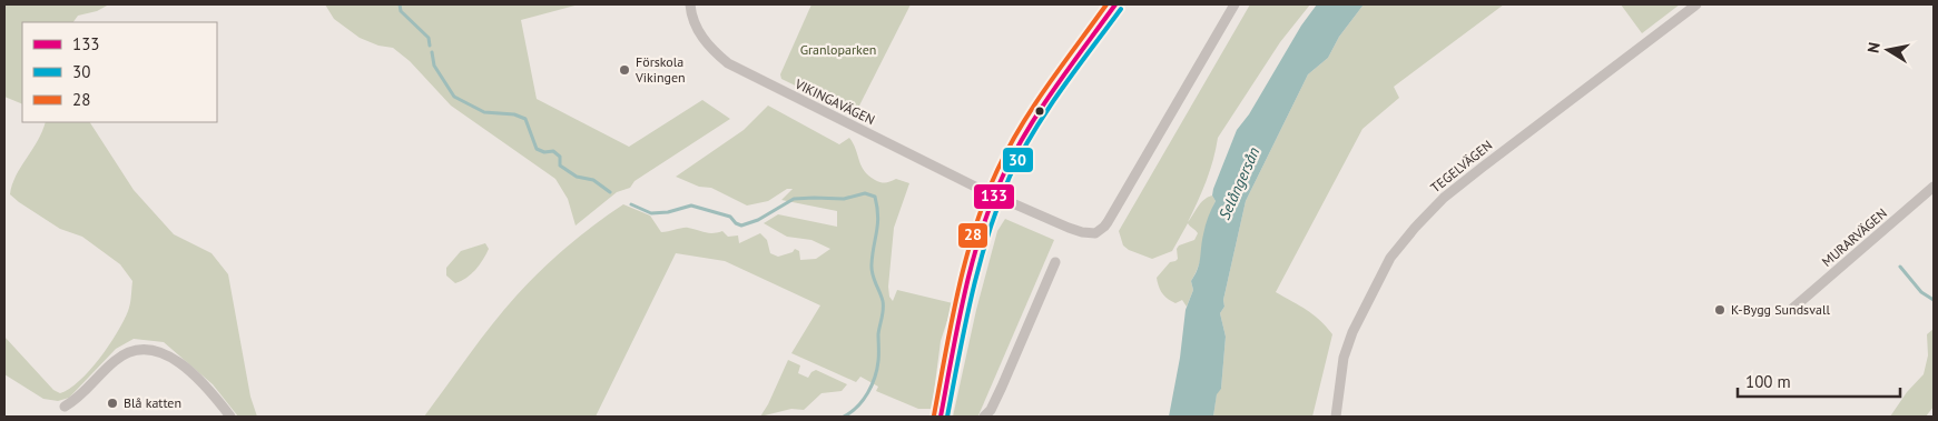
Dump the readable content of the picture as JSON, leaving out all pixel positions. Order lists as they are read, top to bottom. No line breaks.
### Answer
{"streets":{"street":["VIKINGAVÄGEN","TEGELVÄGEN","MURARVÄGEN"]},"water":["Selångersån"],"parks":["Granloparken"],"places":["Förskola Vikingen","K-Bygg Sundsvall","Blå katten"],"lines":["transit line 133","transit line 28","transit line 30"],"legend":["133","30","28"],"scale_bar":"100 m","north":"left"}
